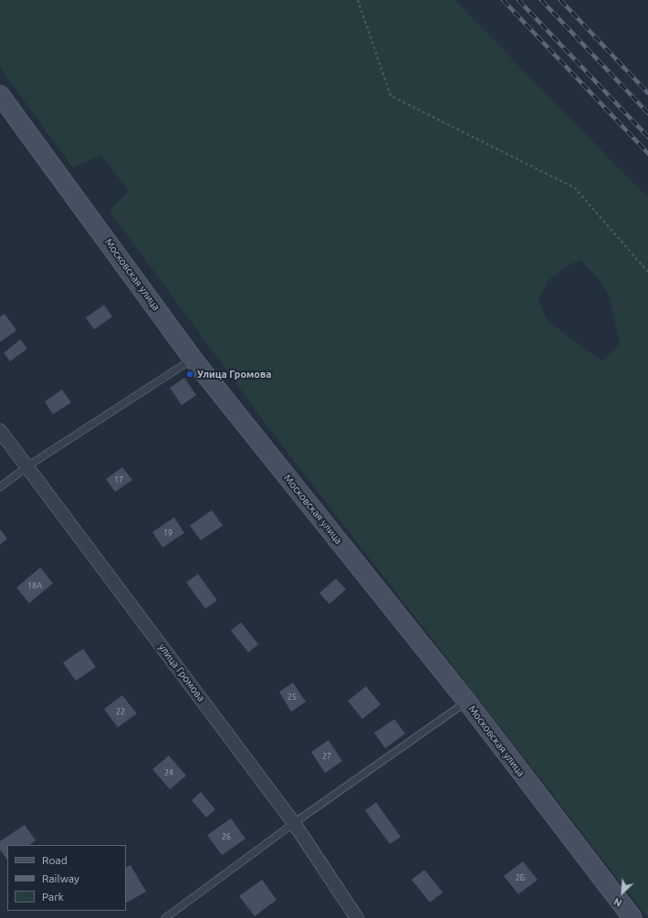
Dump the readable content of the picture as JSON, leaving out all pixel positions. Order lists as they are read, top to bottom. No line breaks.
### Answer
{"streets":{"street":["Московская улица","улица Громова"]},"places":["Улица Громова"],"house_numbers":["17","19","18А","25","22","27","24","26","2Б"],"legend":["Road","Railway","Park"],"north":"bottom left"}
